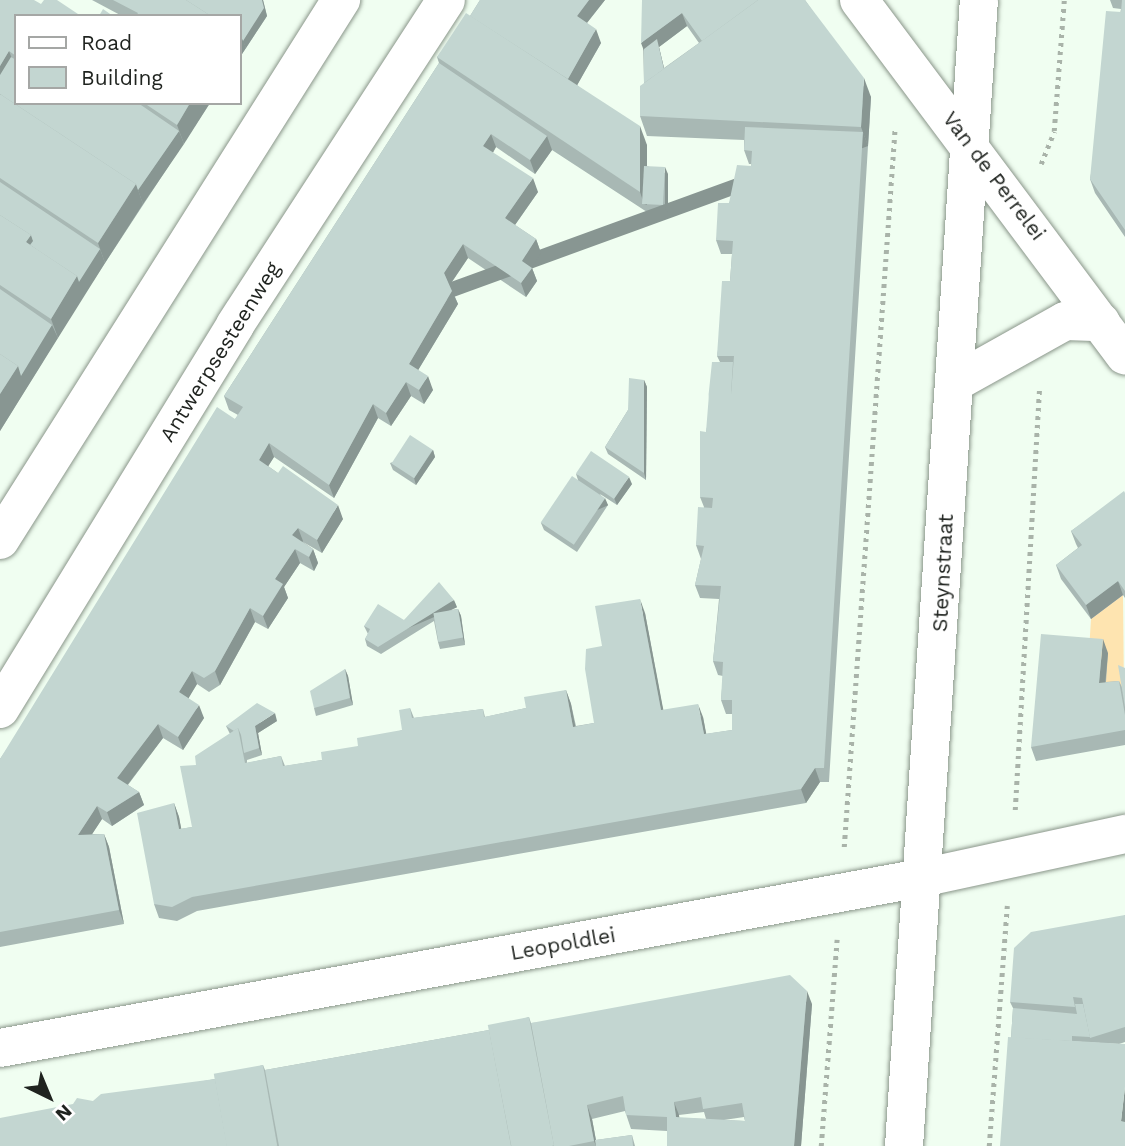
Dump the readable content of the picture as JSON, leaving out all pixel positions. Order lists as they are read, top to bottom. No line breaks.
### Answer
{"streets":{"street":["Van de Perrelei","Antwerpsesteenweg","Steynstraat","Leopoldlei"]},"crossings":[["Van de Perrelei","Steynstraat"],["Steynstraat","Leopoldlei"]],"legend":["Road","Building"],"north":"bottom right"}
